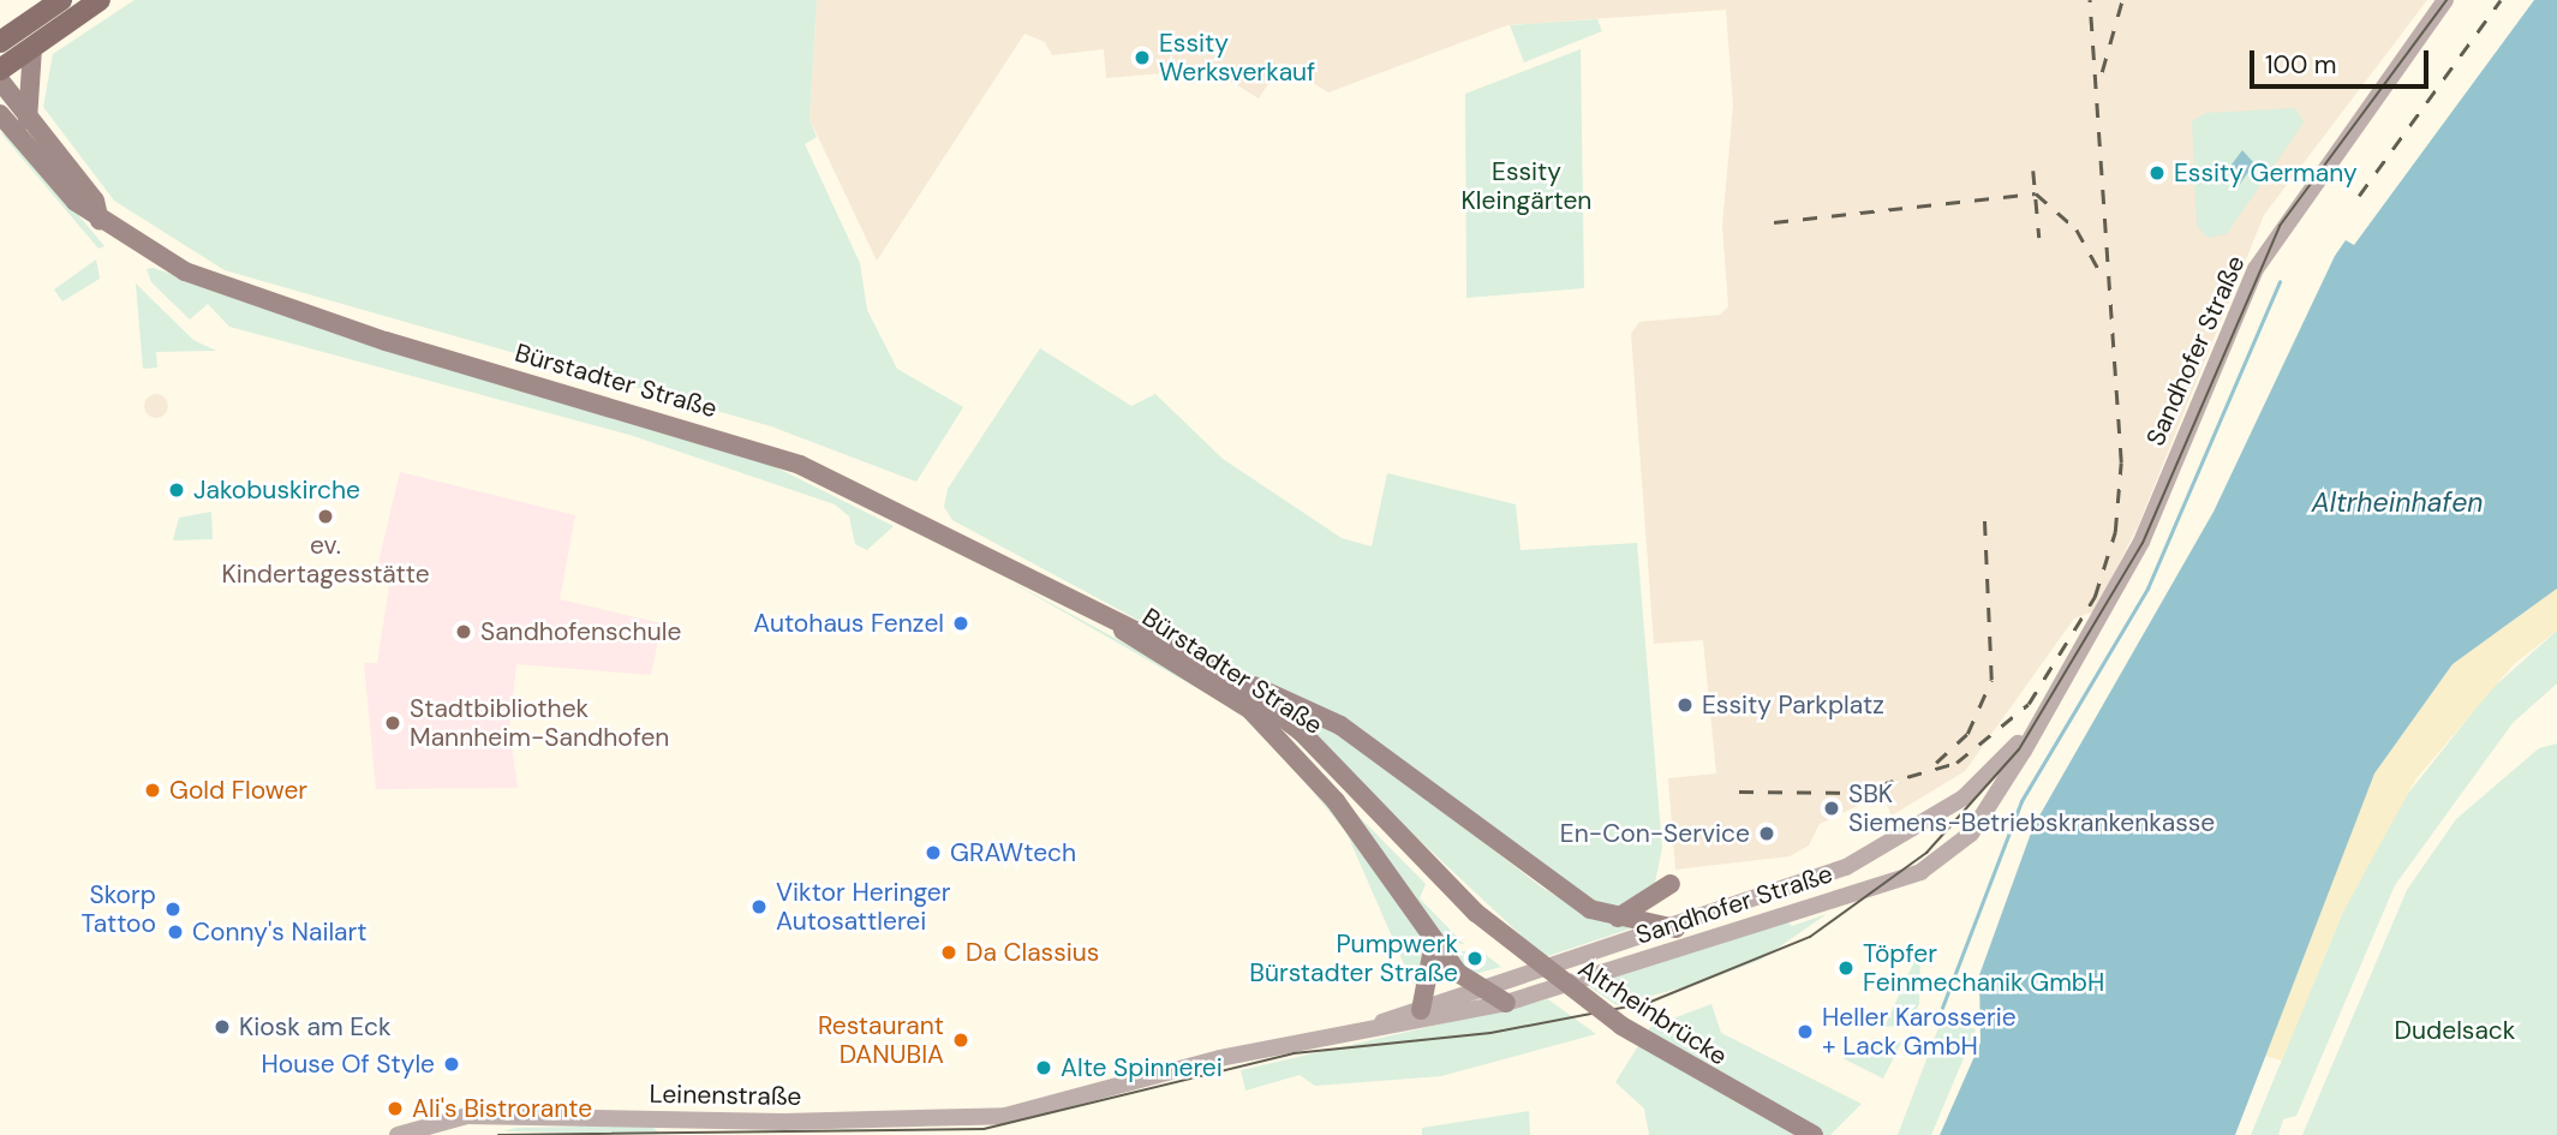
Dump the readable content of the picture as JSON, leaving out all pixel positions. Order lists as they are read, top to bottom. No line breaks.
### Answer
{"streets":{"main road":["Bürstadter Straße","Altrheinbrücke"],"street":["Sandhofer Straße","Leinenstraße"]},"crossings":[["Sandhofer Straße","Leinenstraße"],["Bürstadter Straße","Altrheinbrücke"]],"water":["Altrheinhafen"],"parks":["Essity Kleingärten","Dudelsack"],"places":["Essity Werksverkauf","Essity Germany","Jakobuskirche","ev. Kindertagesstätte","Autohaus Fenzel","Sandhofenschule","Essity Parkplatz","Stadtbibliothek Mannheim-Sandhofen","Gold Flower","SBK Siemens-Betriebskrankenkasse","En-Con-Service","GRAWtech","Viktor Heringer Autosattlerei","Skorp Tattoo","Conny's Nailart","Da Classius","Pumpwerk Bürstadter Straße","Töpfer Feinmechanik GmbH","Kiosk am Eck","Heller Karosserie + Lack GmbH","Restaurant DANUBIA","House Of Style","Alte Spinnerei","Ali's Bistrorante"],"scale_bar":"100 m"}
